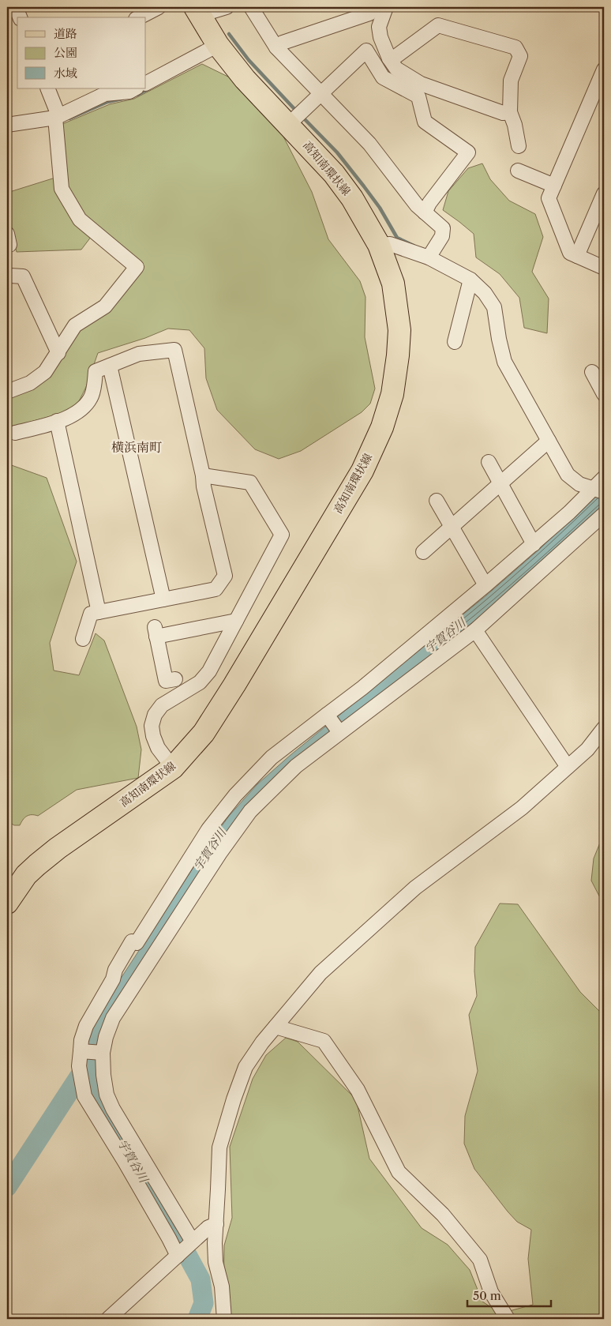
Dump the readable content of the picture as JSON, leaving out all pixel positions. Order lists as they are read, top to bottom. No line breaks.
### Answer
{"streets":{"main road":["高知南環状線"]},"districts":["横浜南町"],"water":["宇賀谷川"],"legend":["道路","公園","水域"],"scale_bar":"50 m"}
